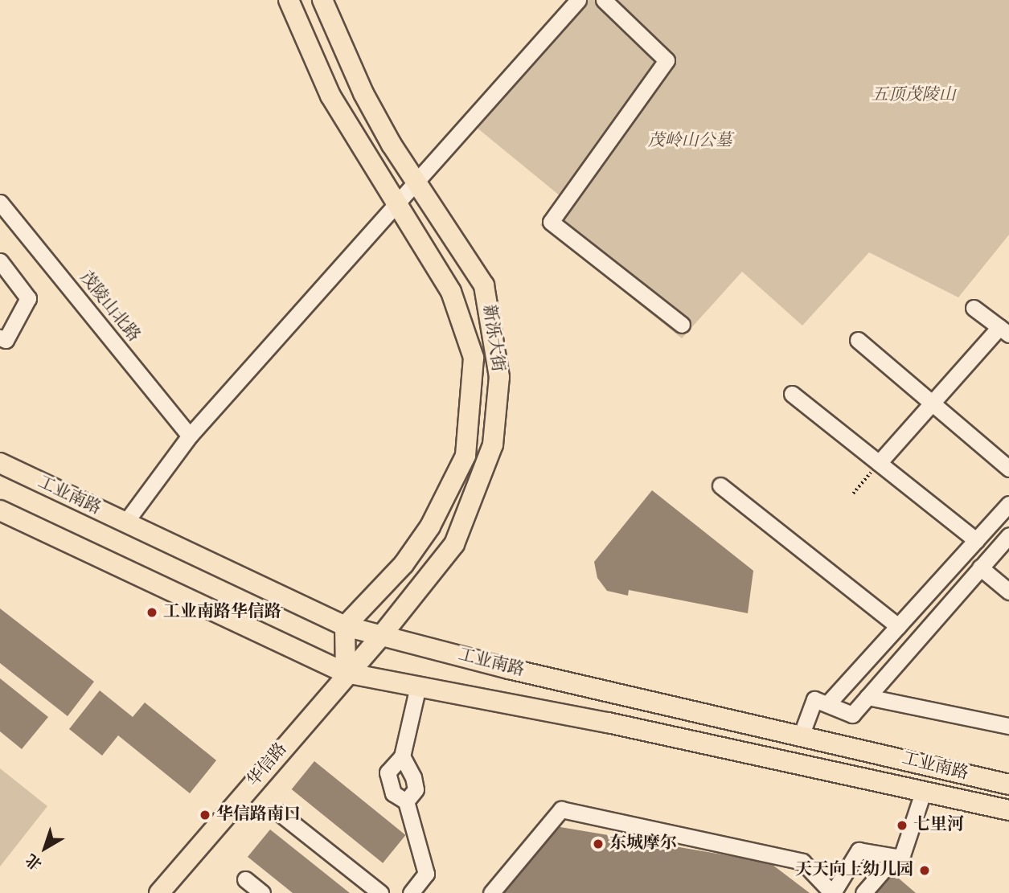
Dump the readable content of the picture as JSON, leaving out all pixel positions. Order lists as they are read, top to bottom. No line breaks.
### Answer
{"streets":{"main road":["新泺大街","工业南路","华信路"],"street":["茂陵山北路"]},"crossings":[["新泺大街","工业南路"],["新泺大街","华信路"],["工业南路","华信路"]],"parks":["五顶茂陵山","茂岭山公墓"],"places":["工业南路华信路","华信路南口","七里河","东城摩尔","天天向上幼儿园"],"north":"bottom left"}
